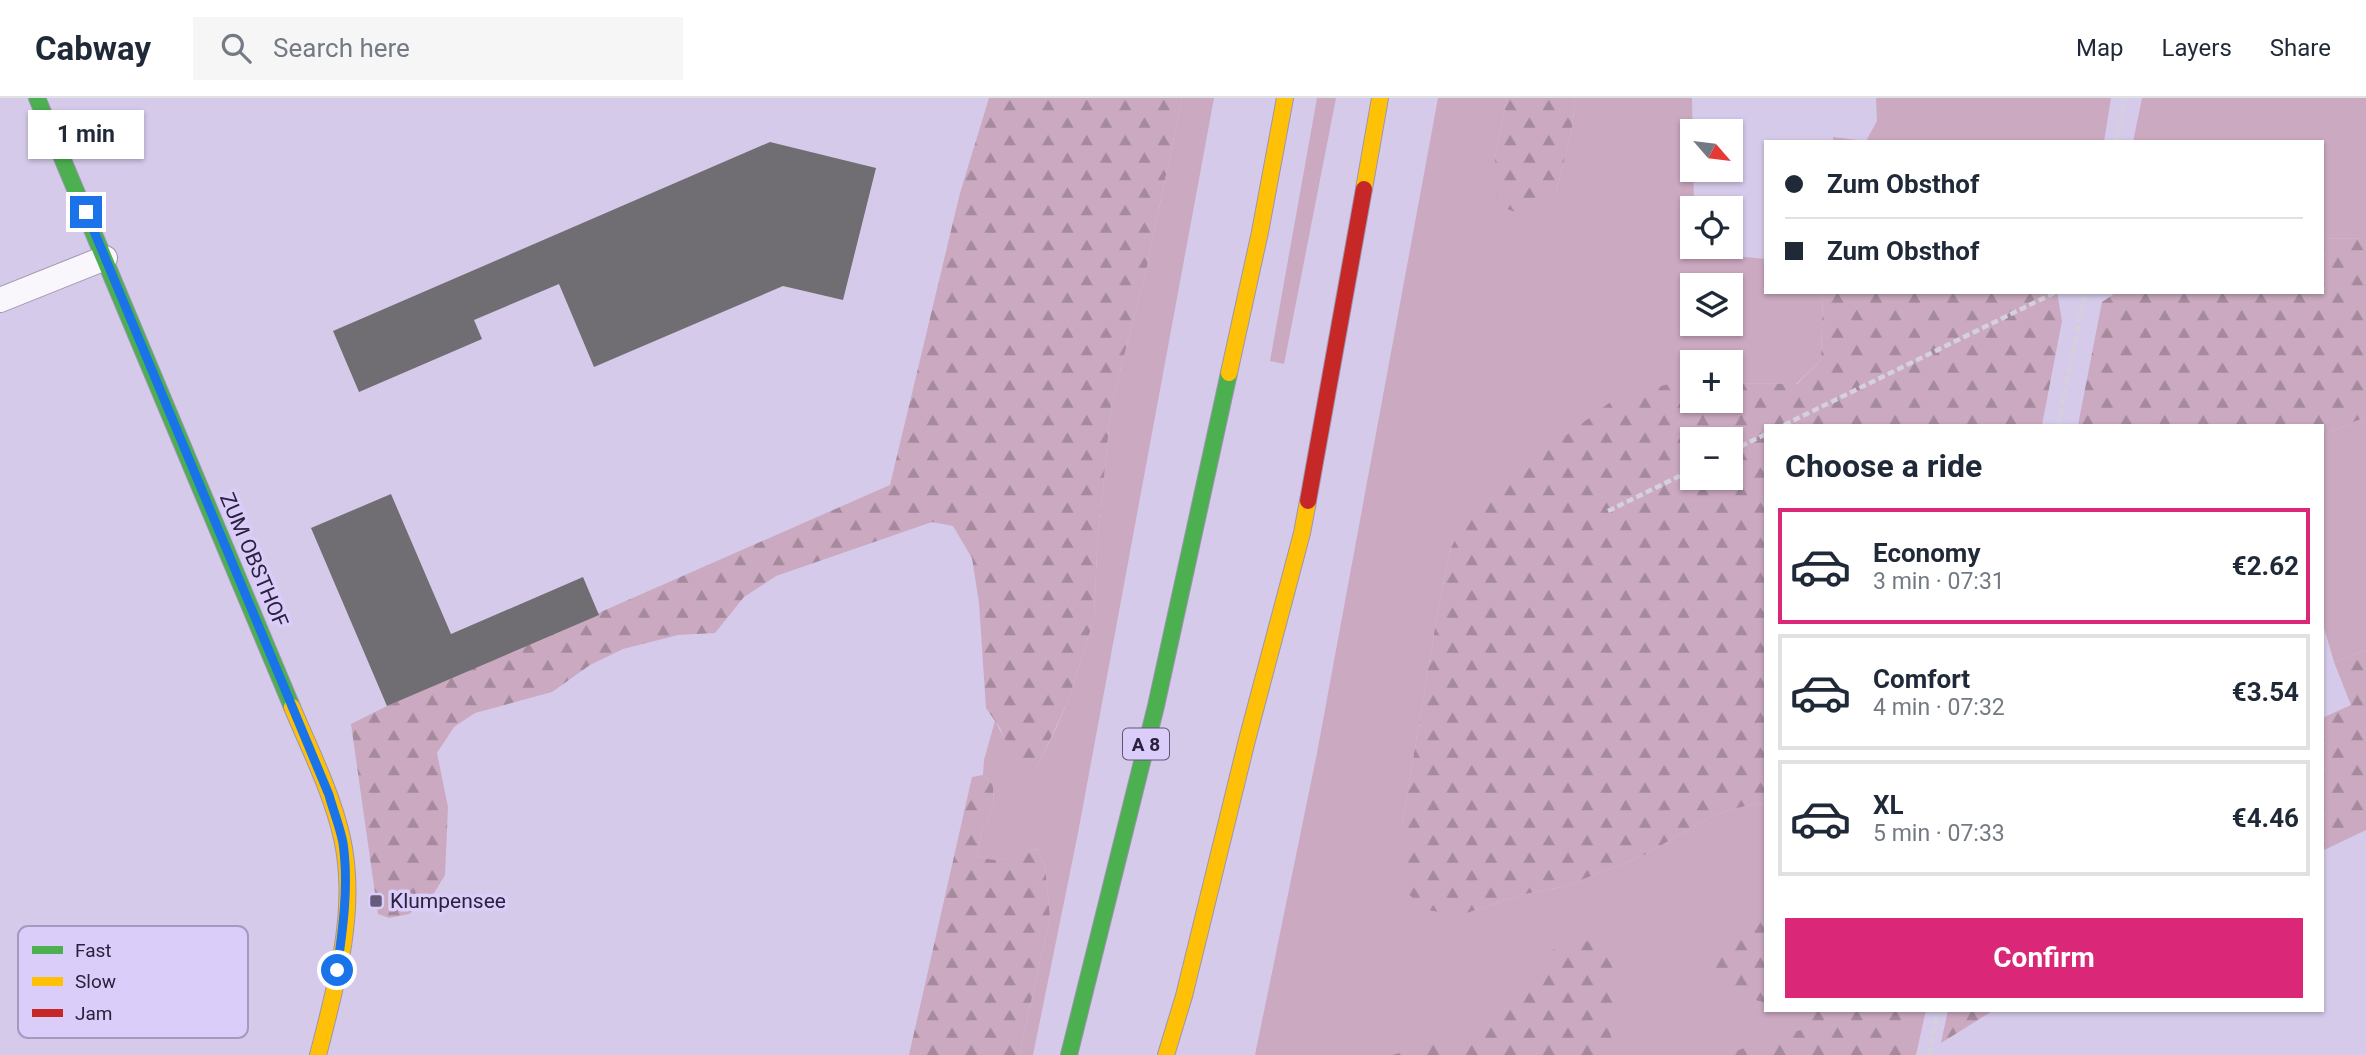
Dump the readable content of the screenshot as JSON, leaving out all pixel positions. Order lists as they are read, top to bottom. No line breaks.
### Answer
{"streets":{"main road":["ZUM OBSTHOF","A 8"]},"places":{"transit":["Klumpensee"]},"legend":["Fast","Slow","Jam"],"north":"bottom right","page":{"header":"Cabway","search":"Search here","nav":["Map","Layers","Share"],"bubble":"1 min","map_buttons":["+","−"],"banner":["Zum Obsthof","Zum Obsthof"],"heading":"Choose a ride","list":[{"name":"Economy","note":"3 min · 07:31","value":"€2.62"},{"name":"Comfort","note":"4 min · 07:32","value":"€3.54"},{"name":"XL","note":"5 min · 07:33","value":"€4.46"}],"buttons":"Confirm"}}
